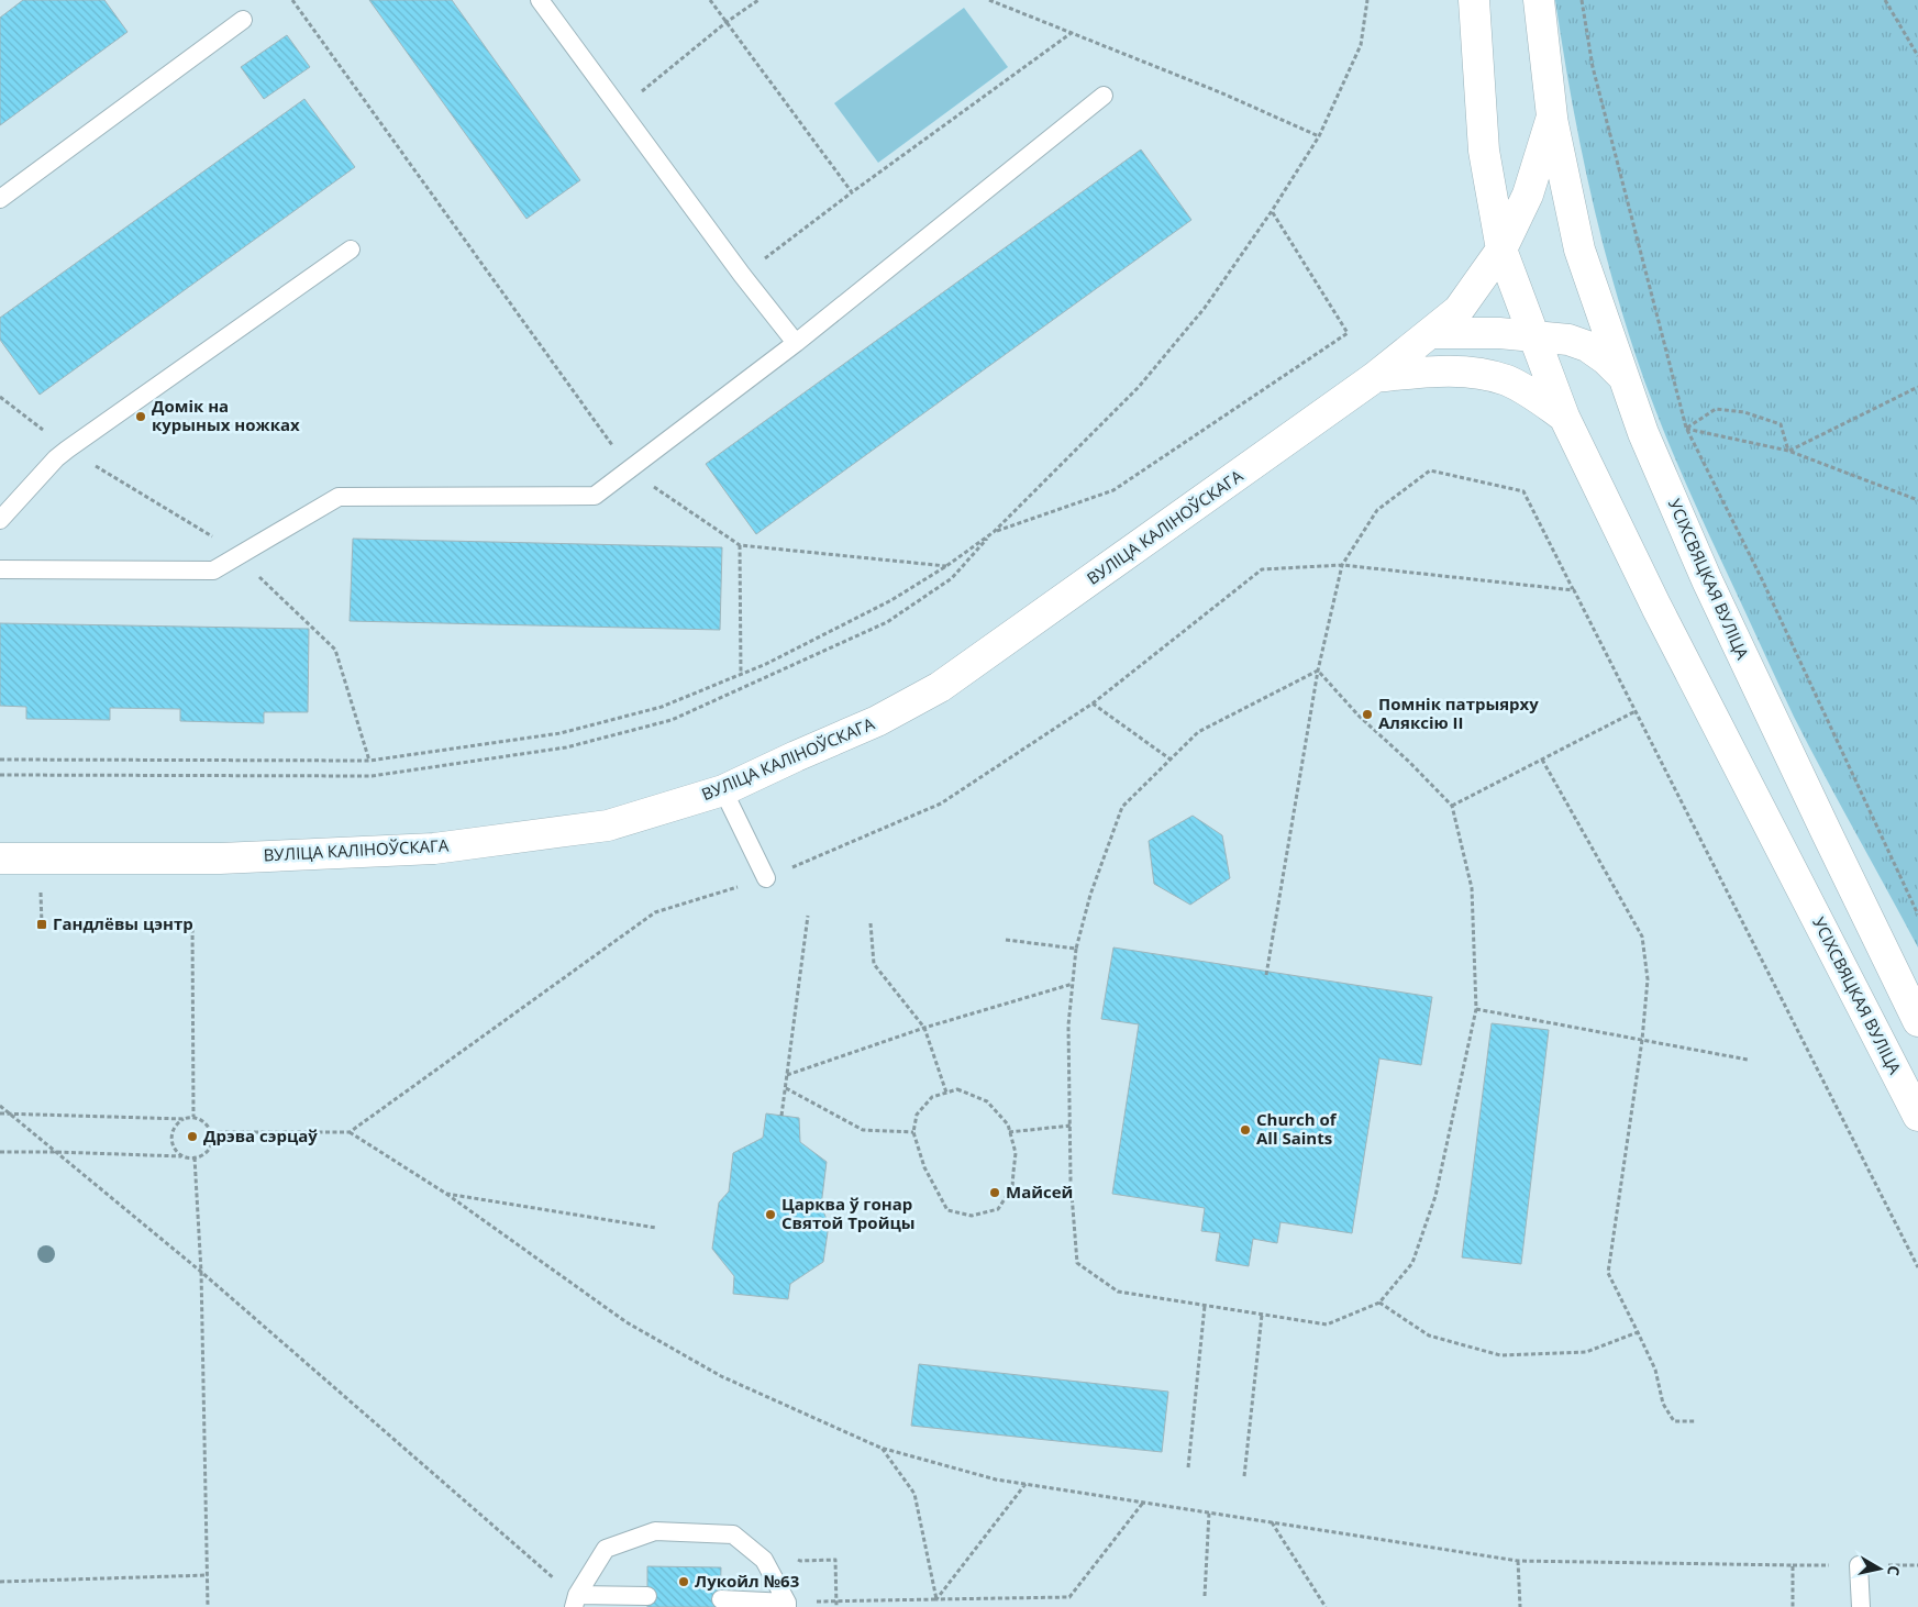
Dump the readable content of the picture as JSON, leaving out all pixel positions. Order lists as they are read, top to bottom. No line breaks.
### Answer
{"streets":{"main road":["ВУЛІЦА КАЛІНОЎСКАГА","УСІХСВЯЦКАЯ ВУЛІЦА"]},"crossings":[["ВУЛІЦА КАЛІНОЎСКАГА","УСІХСВЯЦКАЯ ВУЛІЦА"]],"places":{"other":["Домік на курыных ножках","Помнік патрыярху Аляксію II","Church of All Saints","Дрэва сэрцаў","Майсей","Царква ў гонар Святой Тройцы","Лукойл №63"],"transit":["Гандлёвы цэнтр"]},"north":"right"}
